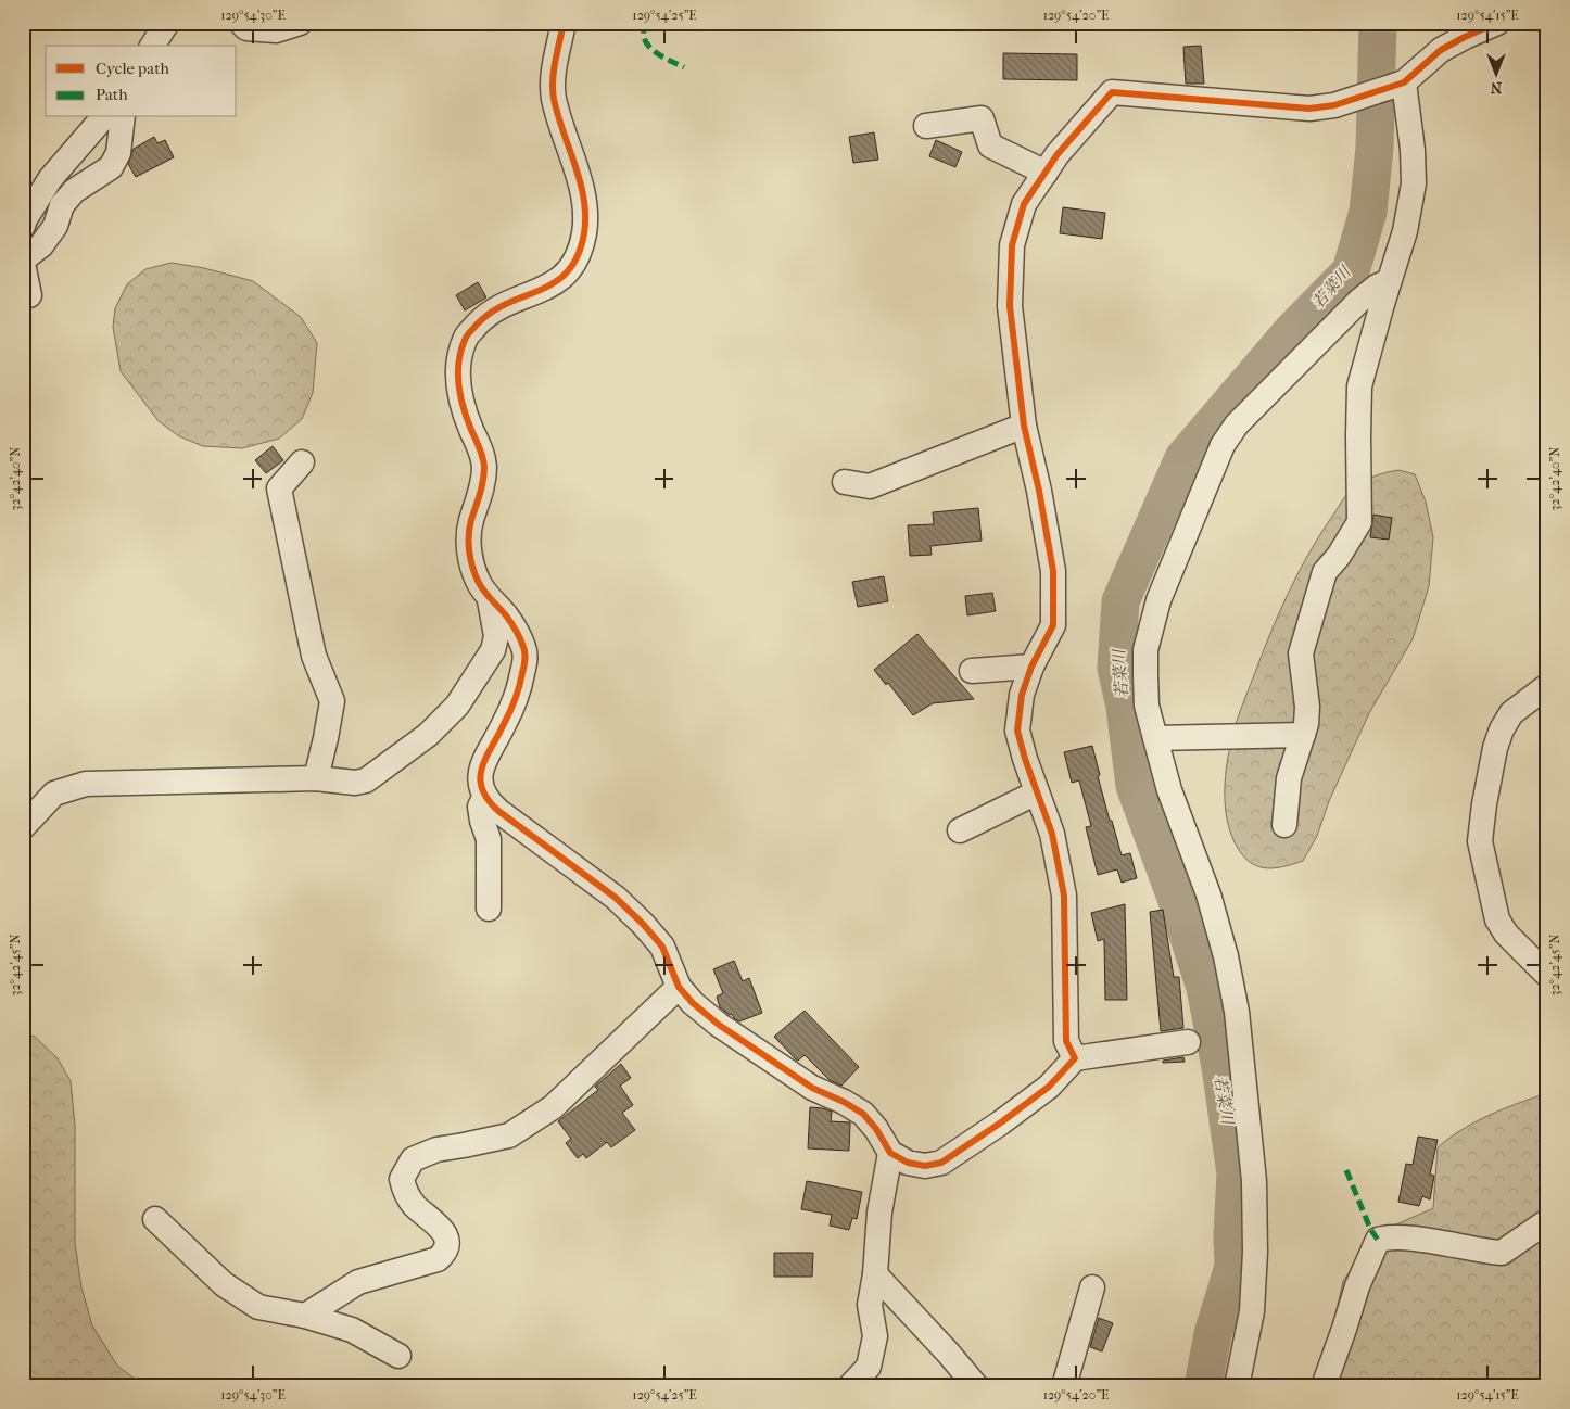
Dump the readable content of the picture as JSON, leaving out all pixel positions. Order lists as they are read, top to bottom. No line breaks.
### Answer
{"water":["若菜川"],"legend":["Cycle path","Path"],"north":"bottom","coordinates":["129°54'30\"E","129°54'25\"E","129°54'20\"E","129°54'15\"E","32°42'40\"N","32°42'45\"N"]}
